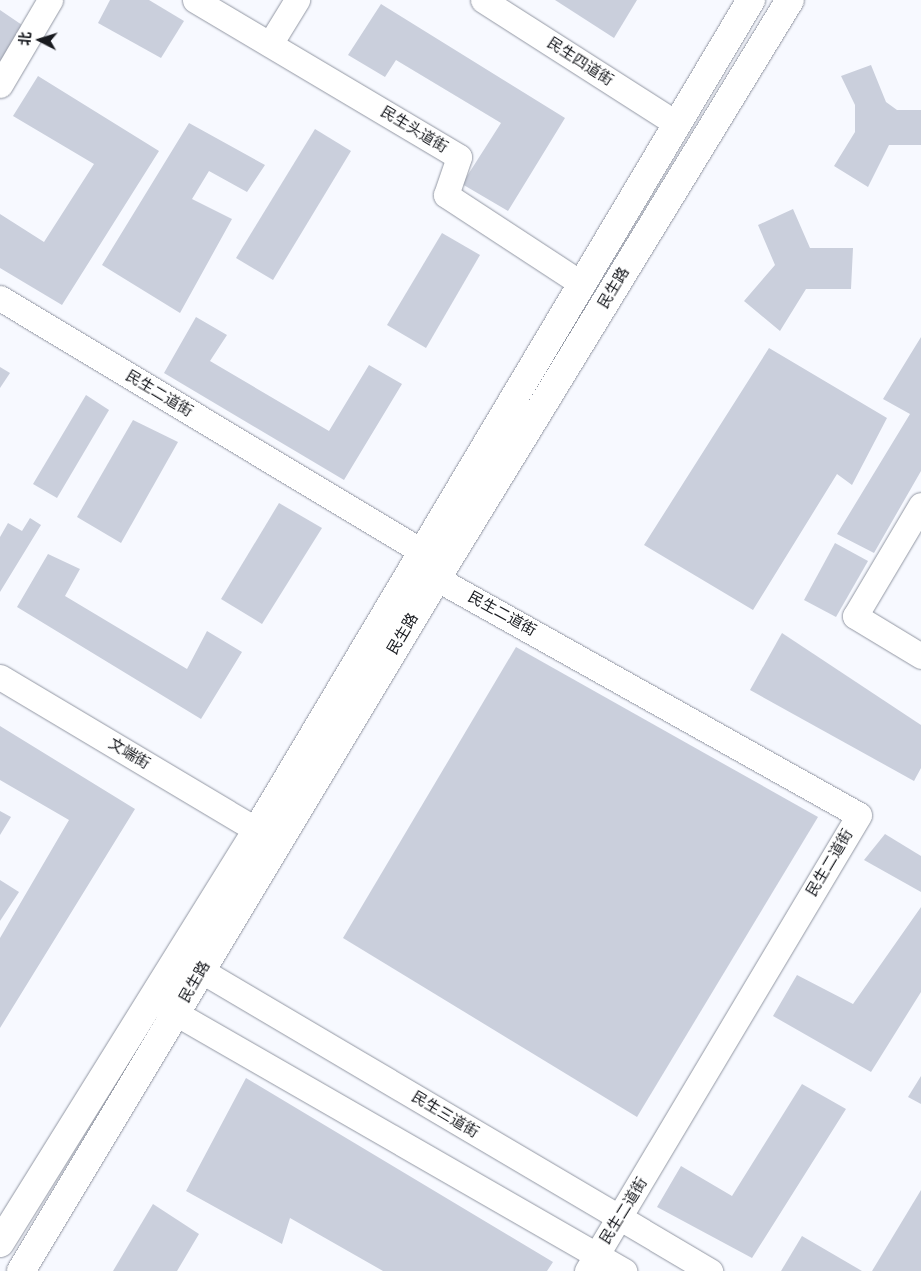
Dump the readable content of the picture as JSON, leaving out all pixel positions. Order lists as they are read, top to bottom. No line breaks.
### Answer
{"streets":{"main road":["民生路"],"street":["民生四道街","民生头道街","民生二道街","文端街","民生三道街"]},"crossings":[["民生四道街","民生路"],["民生头道街","民生路"],["民生路","民生二道街"],["民生路","文端街"],["民生路","民生三道街"],["民生二道街","民生三道街"]],"north":"left"}
